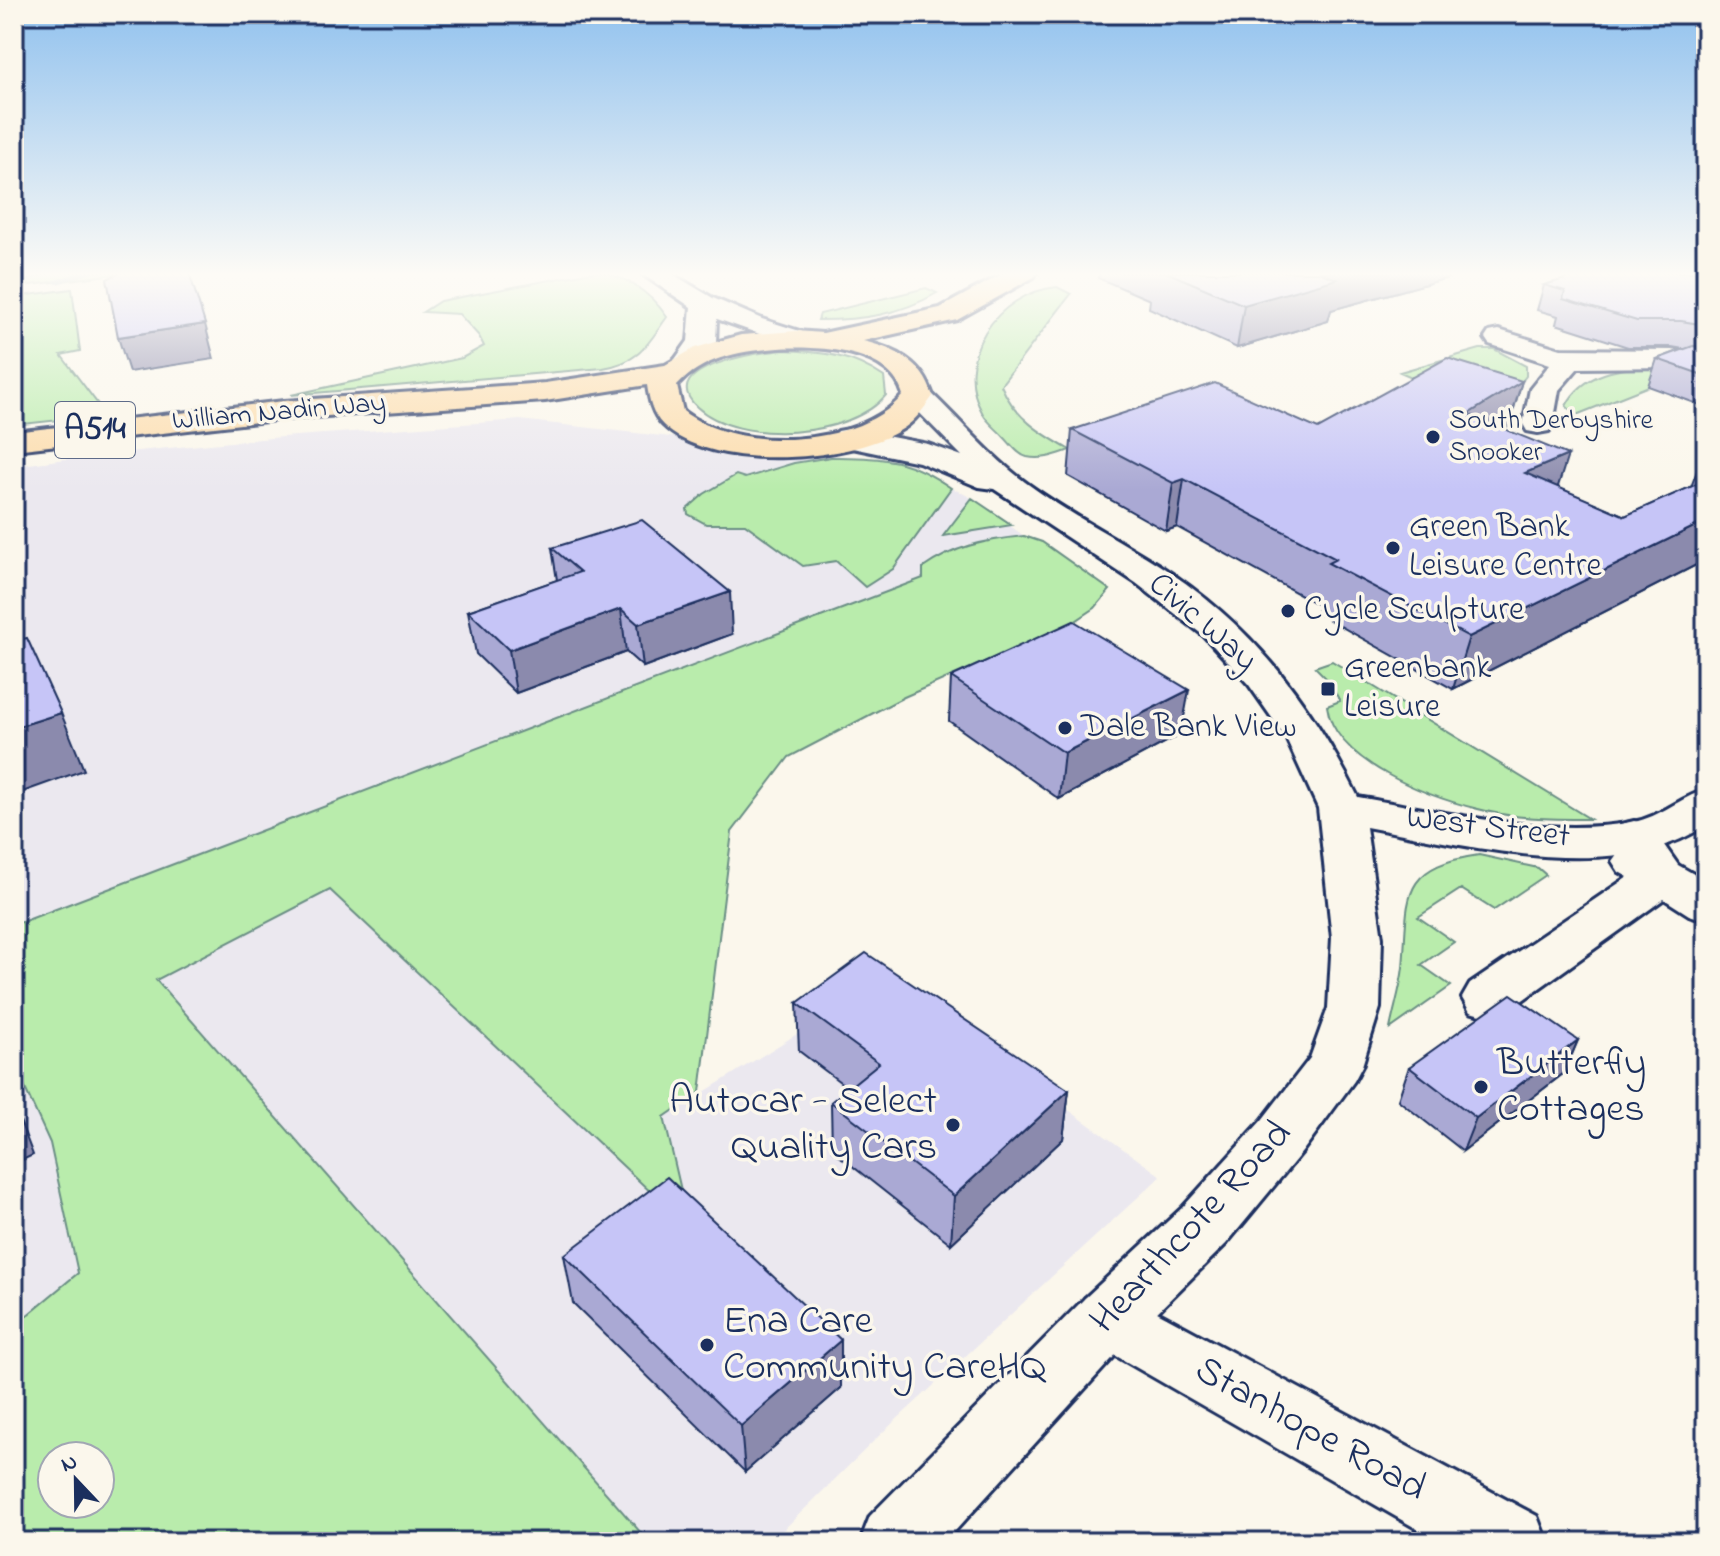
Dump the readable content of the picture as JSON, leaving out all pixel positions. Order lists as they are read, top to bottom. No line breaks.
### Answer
{"streets":{"main road":["William Nadin Way","A514"],"street":["Civic Way","West Street","Hearthcote Road","Stanhope Road"]},"crossings":[["William Nadin Way","Civic Way"],["Civic Way","West Street"],["Civic Way","Hearthcote Road"],["West Street","Hearthcote Road"],["Hearthcote Road","Stanhope Road"]],"places":{"other":["South Derbyshire Snooker","Green Bank Leisure Centre","Cycle Sculpture","Dale Bank View","Butterfly Cottages","Autocar - Select Quality Cars","Ena Care Community CareHQ"],"transit":["Greenbank Leisure"]},"north":"top"}
